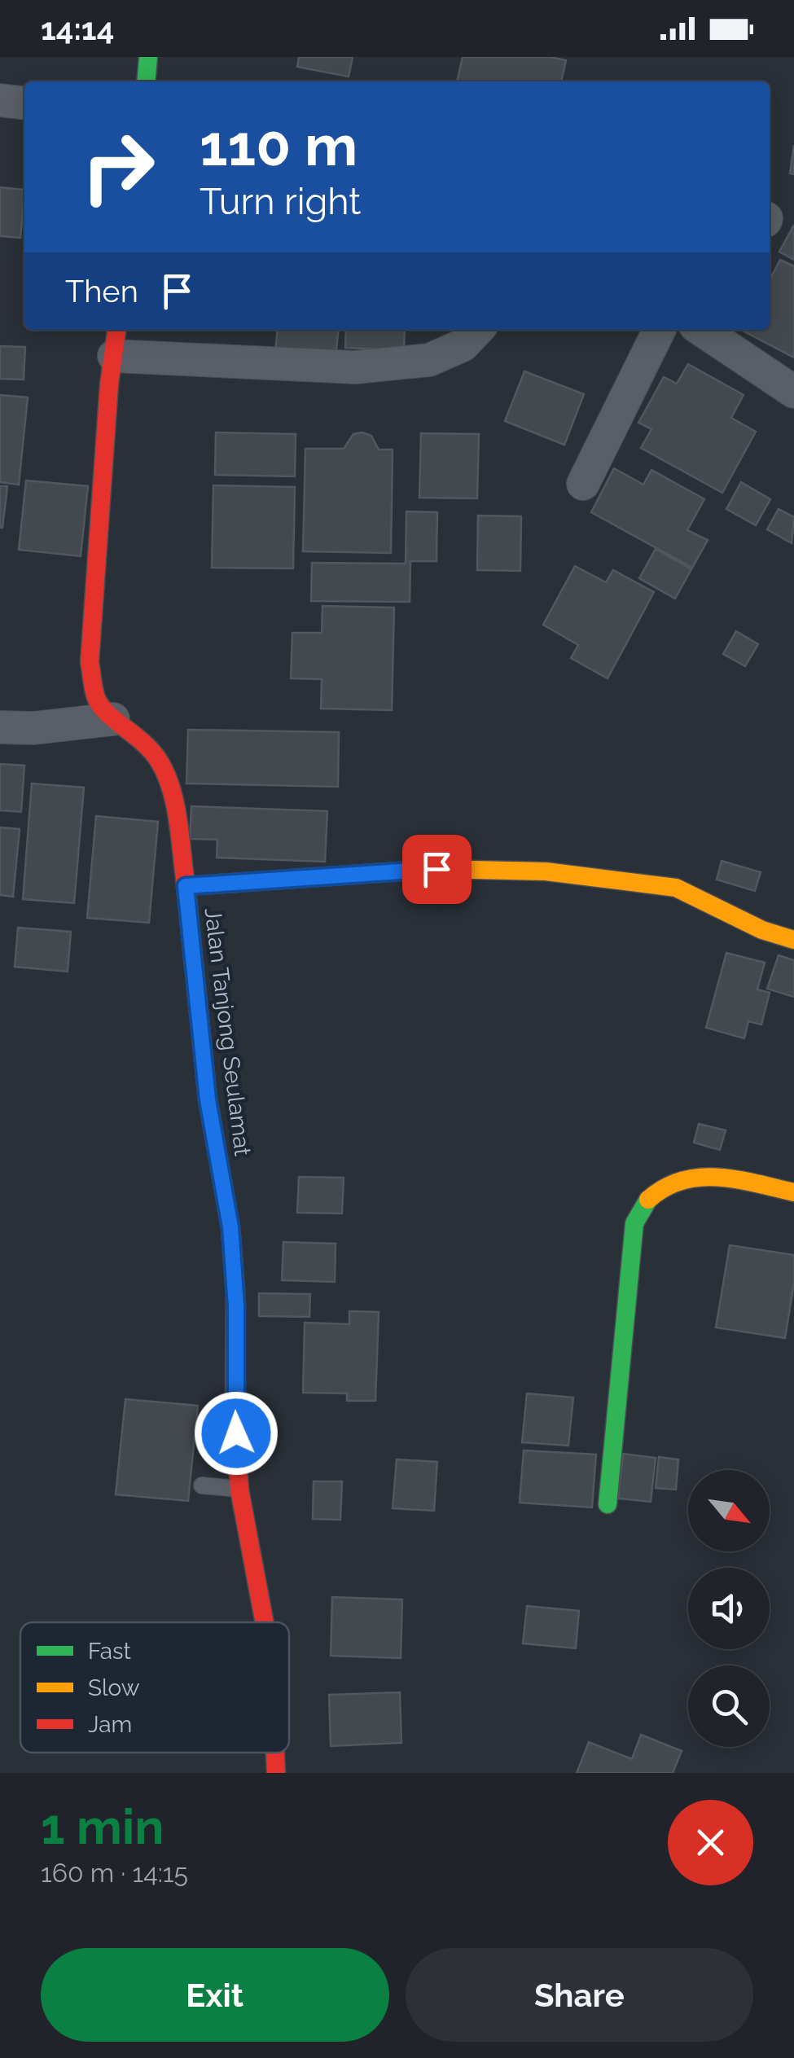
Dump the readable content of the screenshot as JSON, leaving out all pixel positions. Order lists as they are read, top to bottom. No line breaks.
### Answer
{"streets":{"street":["Jalan Tanjong Seulamat"]},"legend":["Fast","Slow","Jam"],"north":"bottom right","page":{"status":"14:14","turn":["110 m","Turn right"],"then":"Then","heading":["1 min","160 m · 14:15"],"buttons":["Exit","Share"]}}
